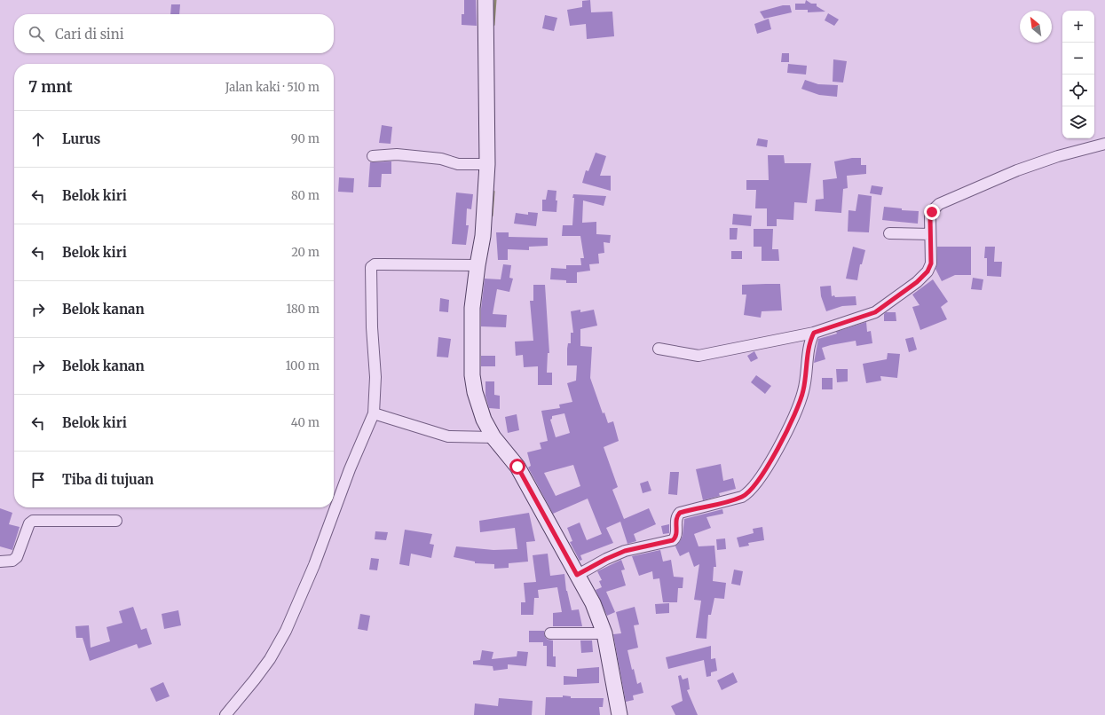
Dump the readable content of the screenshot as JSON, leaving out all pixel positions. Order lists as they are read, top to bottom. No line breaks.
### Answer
{"north":"top left","page":{"map_buttons":["+","−"],"search":"Cari di sini","heading":["7 mnt","Jalan kaki · 510 m"],"list":[["Lurus","90 m"],["Belok kiri","80 m"],["Belok kiri","20 m"],["Belok kanan","180 m"],["Belok kanan","100 m"],["Belok kiri","40 m"],"Tiba di tujuan"]}}
